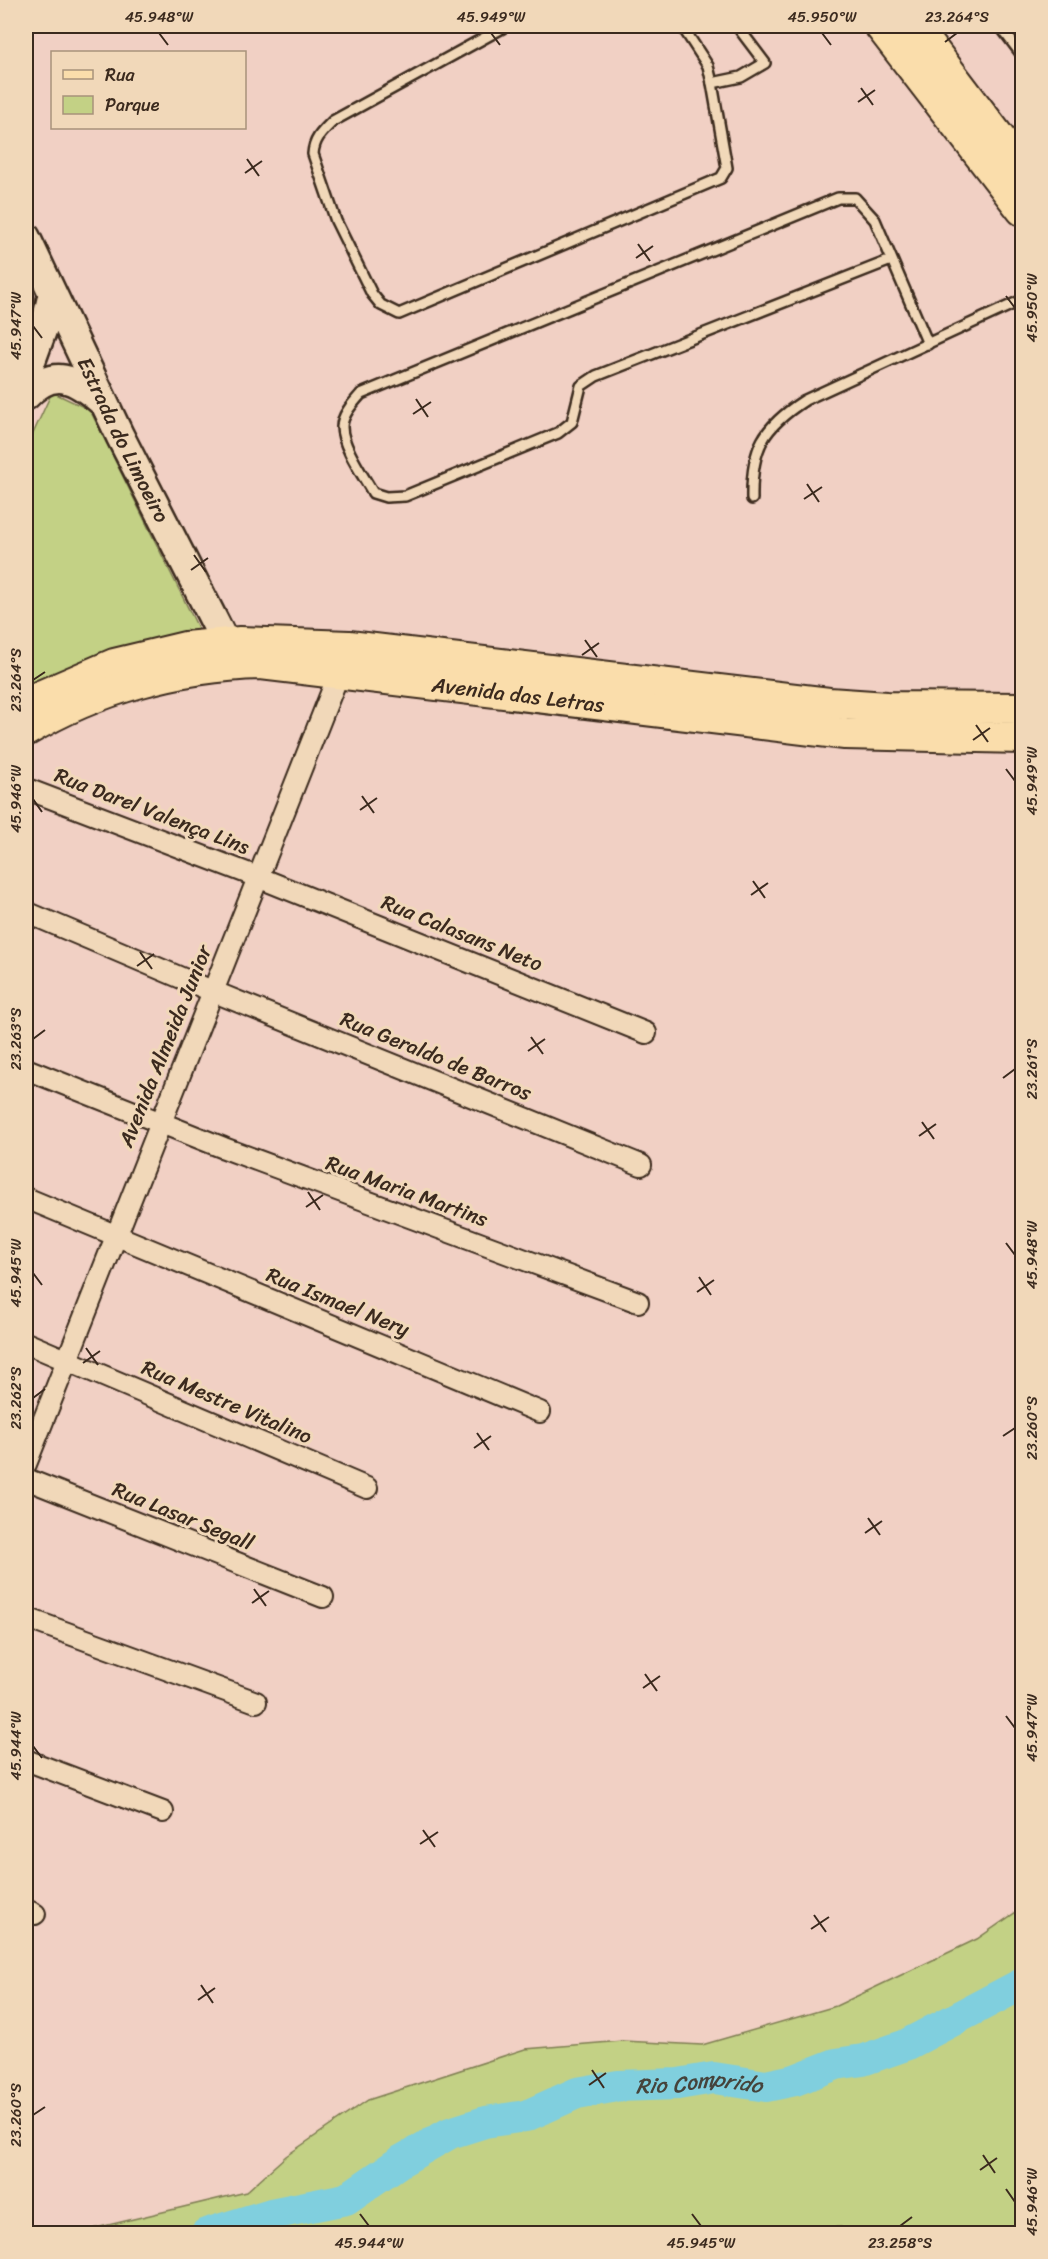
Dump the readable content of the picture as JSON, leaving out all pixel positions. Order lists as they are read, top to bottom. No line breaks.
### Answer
{"streets":{"main road":["Estrada do Limoeiro","Avenida das Letras"],"street":["Rua Darel Valença Lins","Rua Calasans Neto","Avenida Almeida Junior","Rua Geraldo de Barros","Rua Maria Martins","Rua Ismael Nery","Rua Mestre Vitalino","Rua Lasar Segall"]},"crossings":[["Estrada do Limoeiro","Avenida das Letras"],["Avenida das Letras","Avenida Almeida Junior"],["Rua Darel Valença Lins","Rua Calasans Neto"],["Rua Darel Valença Lins","Avenida Almeida Junior"],["Rua Calasans Neto","Avenida Almeida Junior"],["Avenida Almeida Junior","Rua Geraldo de Barros"],["Avenida Almeida Junior","Rua Maria Martins"],["Avenida Almeida Junior","Rua Ismael Nery"],["Avenida Almeida Junior","Rua Mestre Vitalino"]],"water":["Rio Comprido"],"legend":["Rua","Parque"],"coordinates":["45.948°W","45.949°W","45.950°W","23.264°S","45.947°W","45.946°W","23.263°S","23.261°S","45.945°W","23.262°S","23.260°S","45.944°W","23.258°S"]}
